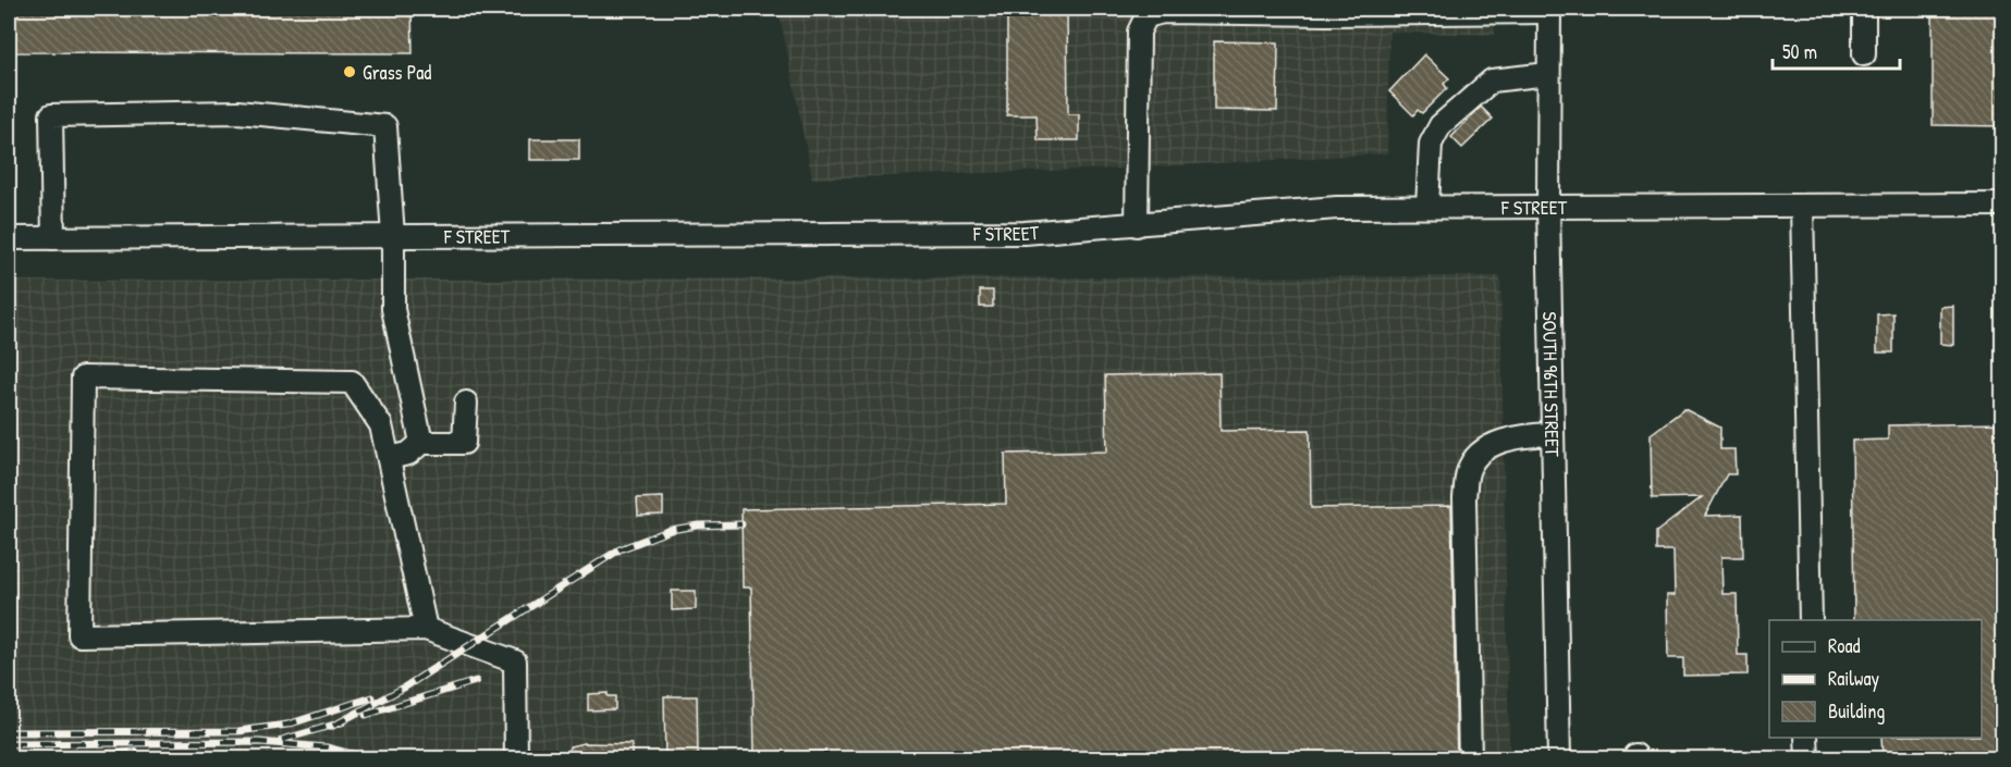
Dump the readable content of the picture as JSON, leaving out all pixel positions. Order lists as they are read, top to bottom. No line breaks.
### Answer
{"streets":{"street":["F STREET","SOUTH 96TH STREET"]},"crossings":[["F STREET","SOUTH 96TH STREET"]],"places":["Grass Pad"],"legend":["Road","Railway","Building"],"scale_bar":"50 m"}
